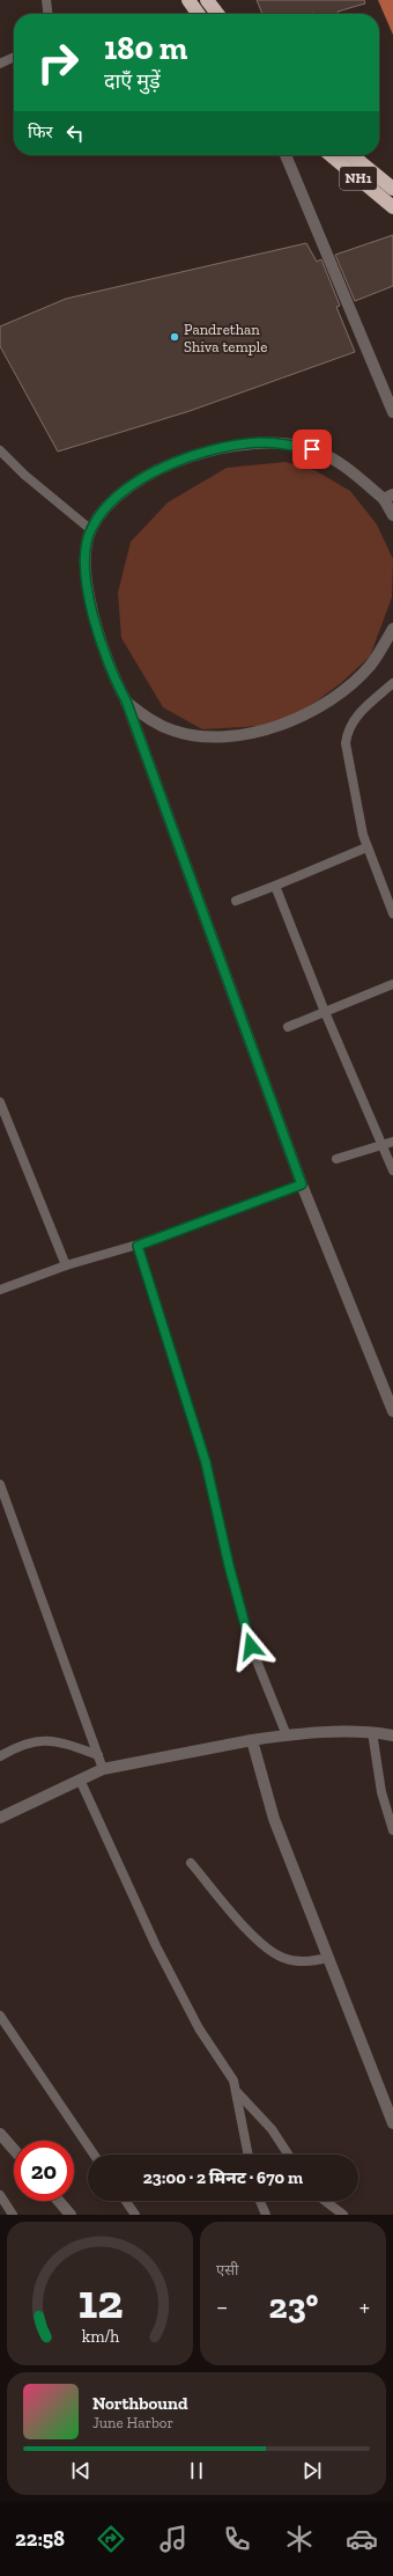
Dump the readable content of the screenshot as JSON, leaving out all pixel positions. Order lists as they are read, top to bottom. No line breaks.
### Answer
{"streets":{"highway":["NH1"]},"places":["Pandrethan Shiva temple"],"page":{"turn":["180 m","दाएँ मुड़ें"],"then":"फिर","limit":"20","trip":"23:00 · 2 मिनट · 670 m","tile":"एसी","heat":["−","23°","+"],"song":["Northbound","June Harbor"],"tabs":"22:58","gauge":["12","km/h"]}}
